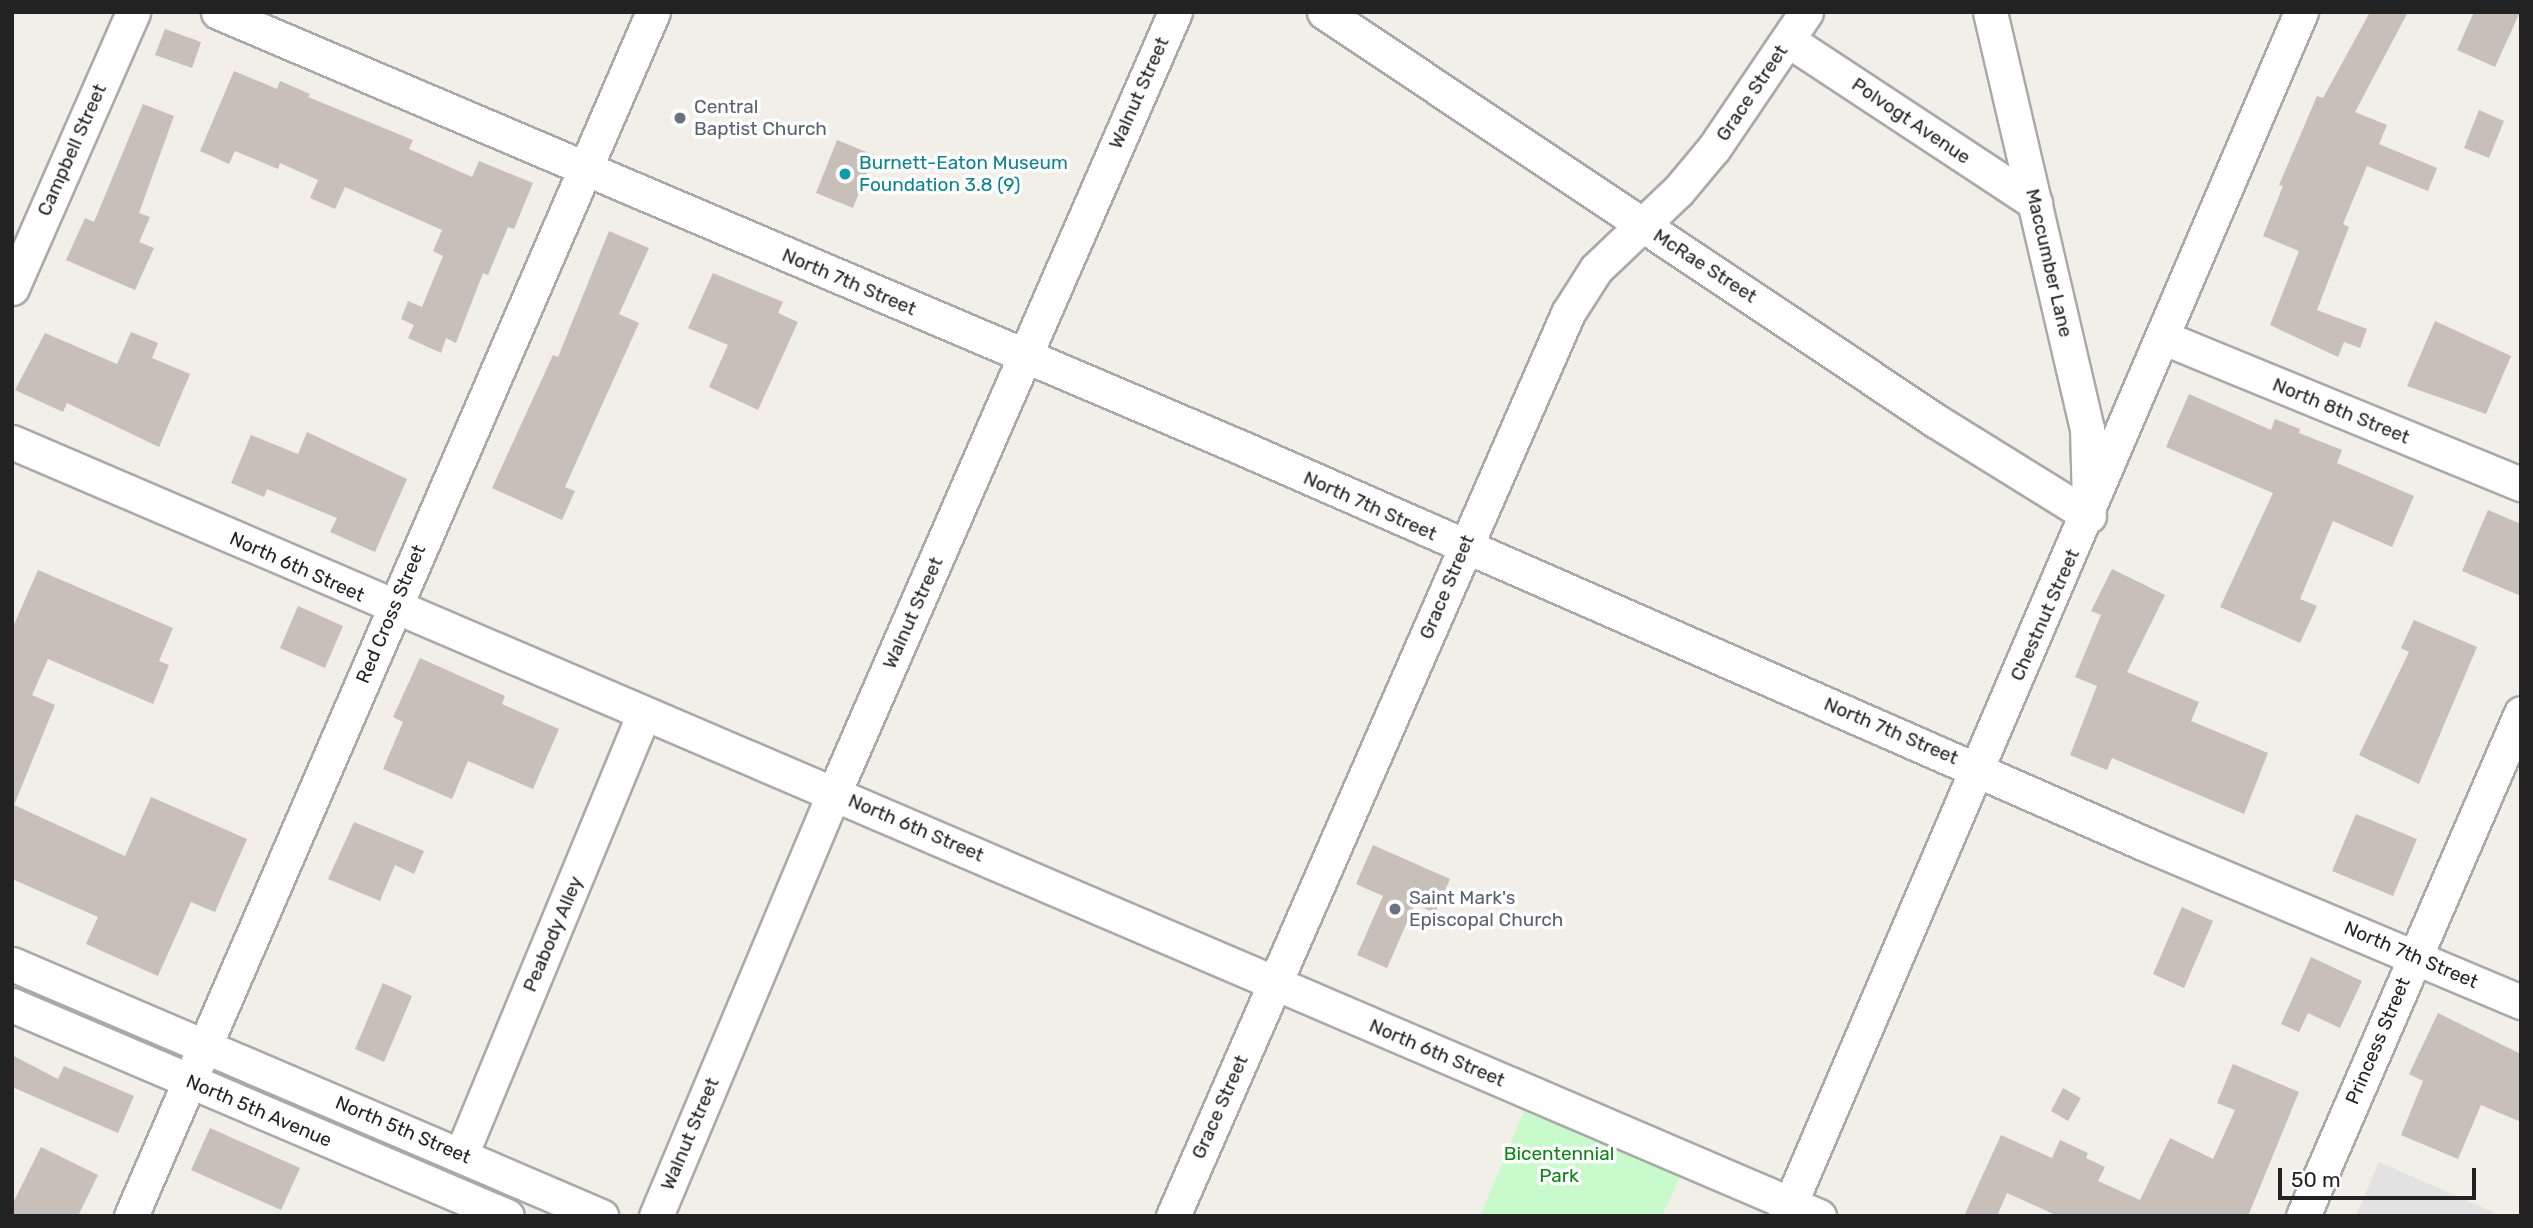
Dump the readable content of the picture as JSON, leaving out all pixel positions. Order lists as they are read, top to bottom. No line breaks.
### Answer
{"streets":{"street":["Walnut Street","Grace Street","Polvogt Avenue","Campbell Street","Maccumber Lane","McRae Street","North 7th Street","North 8th Street","North 6th Street","Red Cross Street","Chestnut Street","Peabody Alley","Princess Street","North 5th Avenue","North 5th Street"]},"crossings":[["Walnut Street","North 7th Street"],["Walnut Street","North 6th Street"],["Grace Street","Polvogt Avenue"],["Grace Street","McRae Street"],["Grace Street","North 7th Street"],["Grace Street","North 6th Street"],["Polvogt Avenue","Maccumber Lane"],["Maccumber Lane","McRae Street"],["Maccumber Lane","Chestnut Street"],["McRae Street","Chestnut Street"],["North 7th Street","Red Cross Street"],["North 7th Street","Chestnut Street"],["North 7th Street","Princess Street"],["North 8th Street","Chestnut Street"],["North 6th Street","Red Cross Street"],["North 6th Street","Chestnut Street"],["North 6th Street","Peabody Alley"],["Red Cross Street","North 5th Avenue"],["Red Cross Street","North 5th Street"],["Peabody Alley","North 5th Street"],["North 5th Avenue","North 5th Street"]],"parks":["Bicentennial Park"],"places":["Central Baptist Church","Burnett-Eaton Museum Foundation 3.8 (9)","Saint Mark's Episcopal Church"],"scale_bar":"50 m"}
